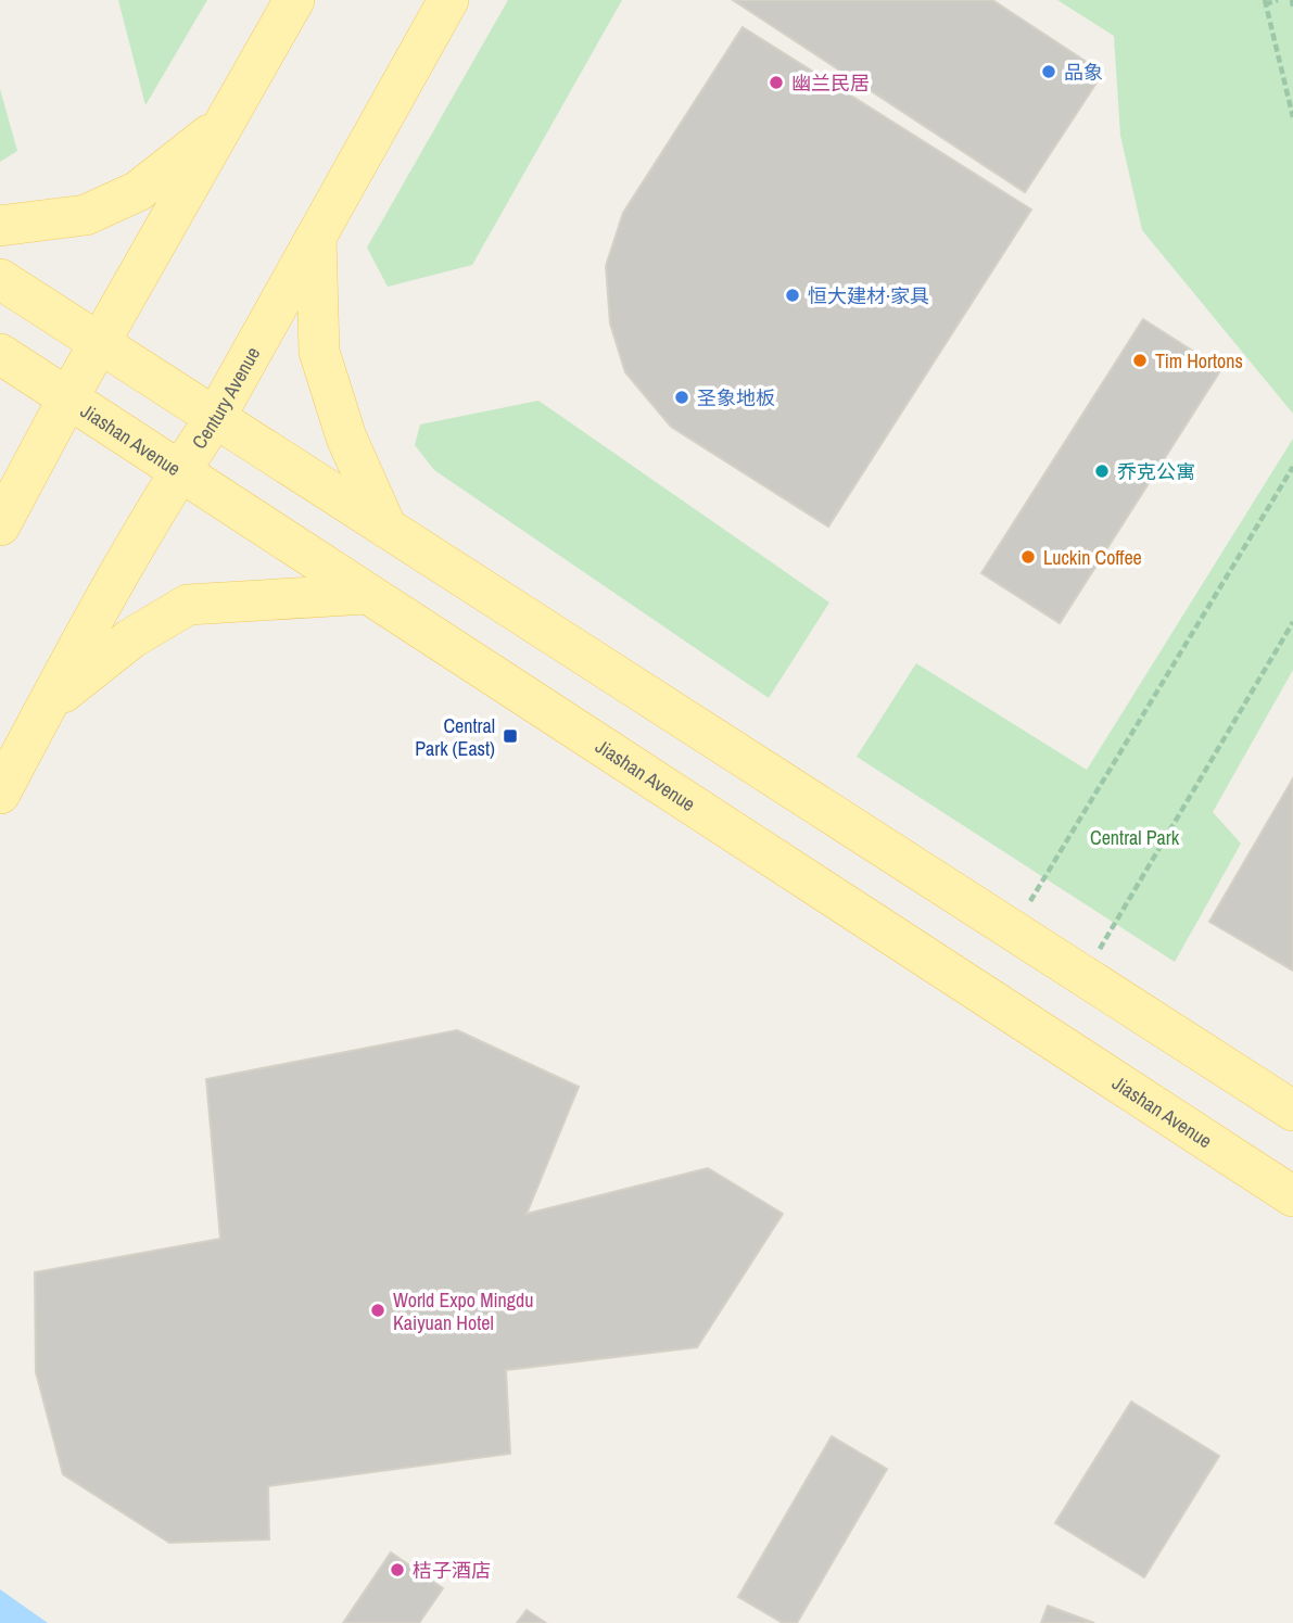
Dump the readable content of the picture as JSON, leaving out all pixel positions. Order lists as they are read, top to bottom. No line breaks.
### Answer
{"streets":{"main road":["Century Avenue","Jiashan Avenue"]},"crossings":[["Century Avenue","Jiashan Avenue"]],"parks":["Central Park"],"places":{"other":["品象","幽兰民居","恒大建材·家具","Tim Hortons","圣象地板","乔克公寓","Luckin Coffee","World Expo Mingdu Kaiyuan Hotel","桔子酒店"],"transit":["Central Park (East)"]}}
